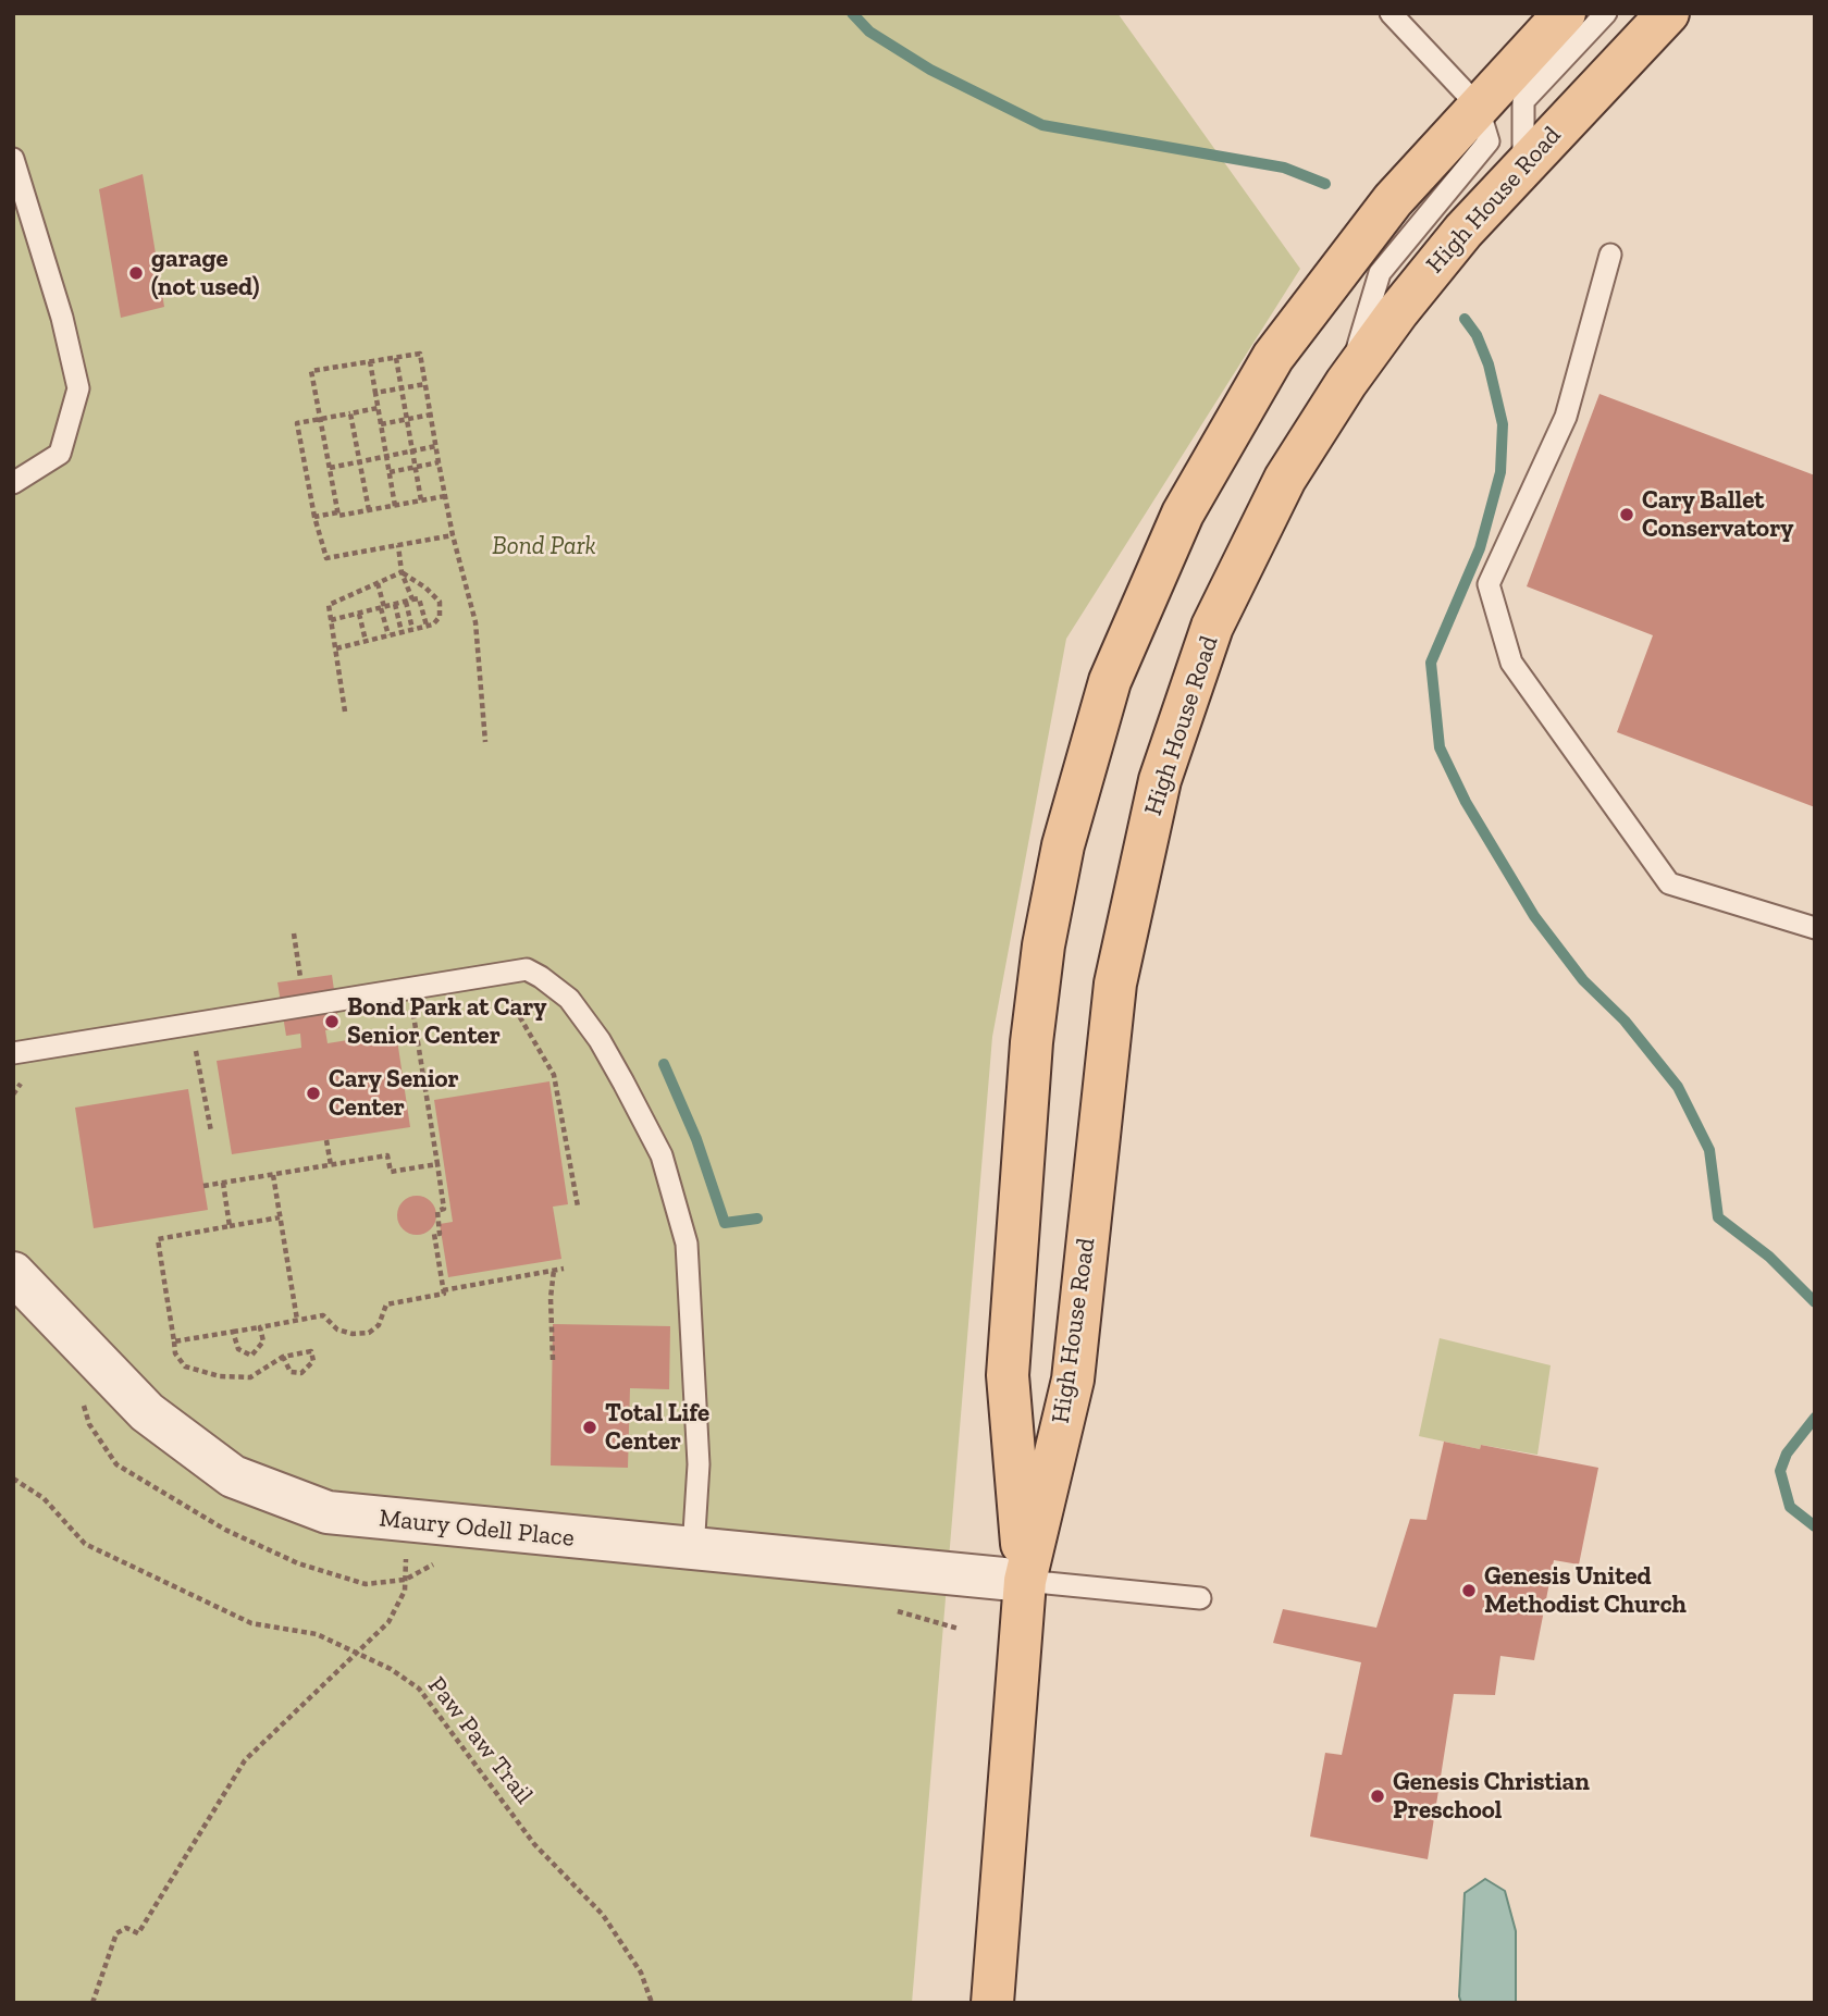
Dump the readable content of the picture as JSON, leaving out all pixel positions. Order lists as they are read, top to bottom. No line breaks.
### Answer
{"streets":{"main road":["High House Road"],"street":["Maury Odell Place"],"path":["Paw Paw Trail"]},"crossings":[["High House Road","Maury Odell Place"]],"parks":["Bond Park"],"places":["garage (not used)","Cary Ballet Conservatory","Bond Park at Cary Senior Center","Cary Senior Center","Total Life Center","Genesis United Methodist Church","Genesis Christian Preschool"]}
